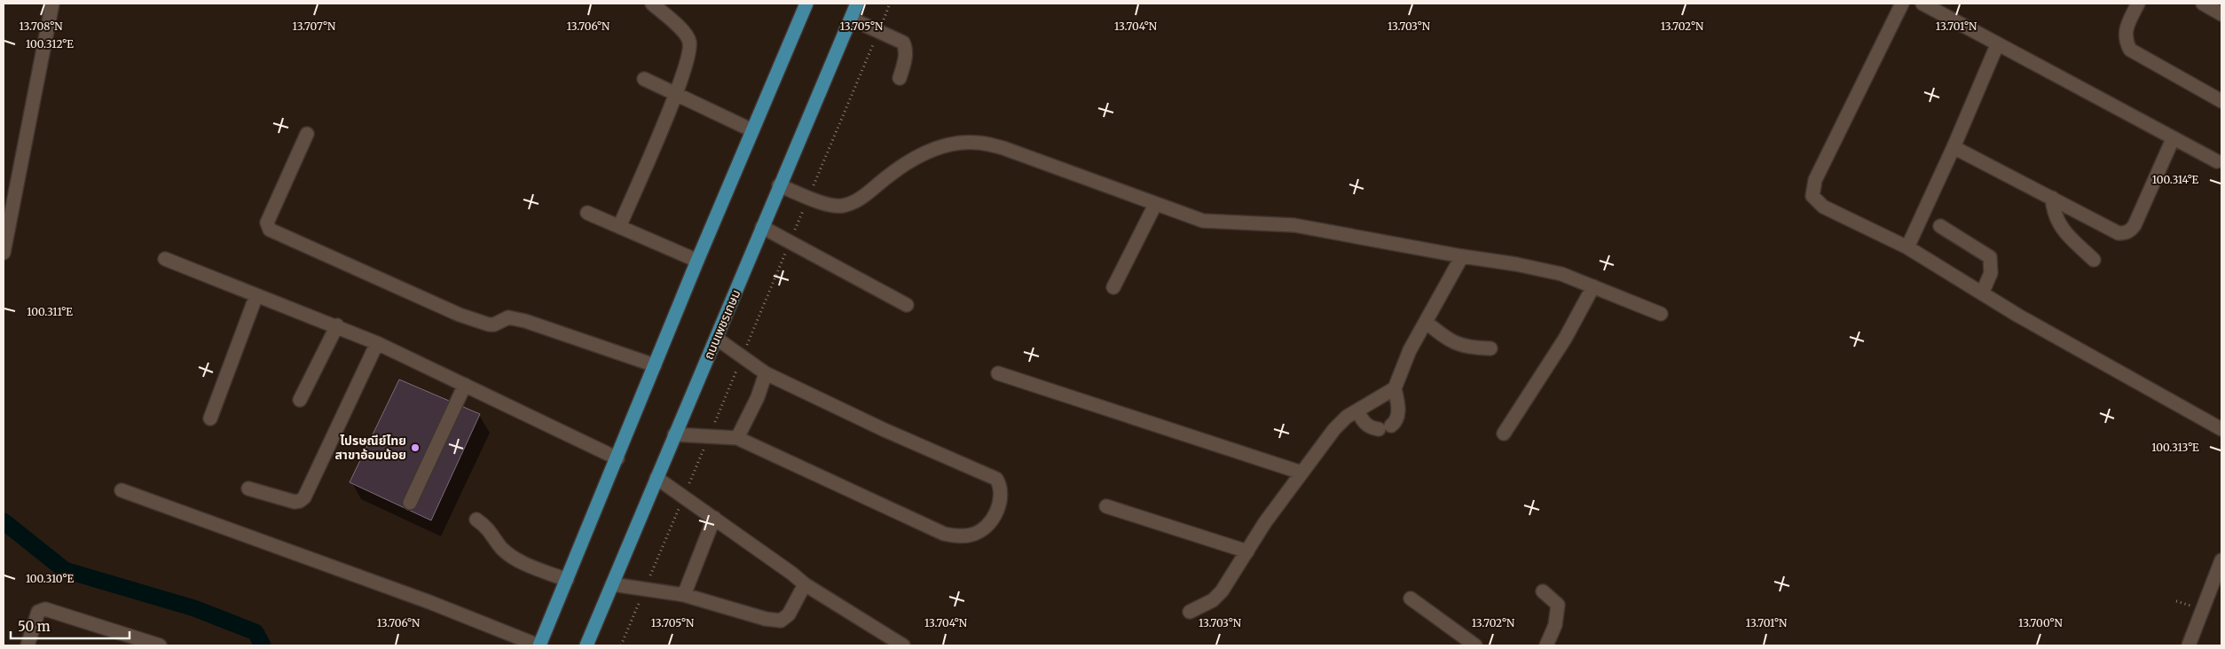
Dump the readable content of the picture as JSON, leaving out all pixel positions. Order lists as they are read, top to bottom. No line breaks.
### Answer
{"streets":{"main road":["ถนนเพชรเกษม"]},"places":["ไปรษณีย์ไทย สาขาอ้อมน้อย"],"scale_bar":"50 m","coordinates":["13.708°N","13.707°N","13.706°N","13.705°N","13.704°N","13.703°N","13.702°N","13.701°N","100.312°E","100.314°E","100.311°E","100.313°E","100.310°E","13.700°N"]}
